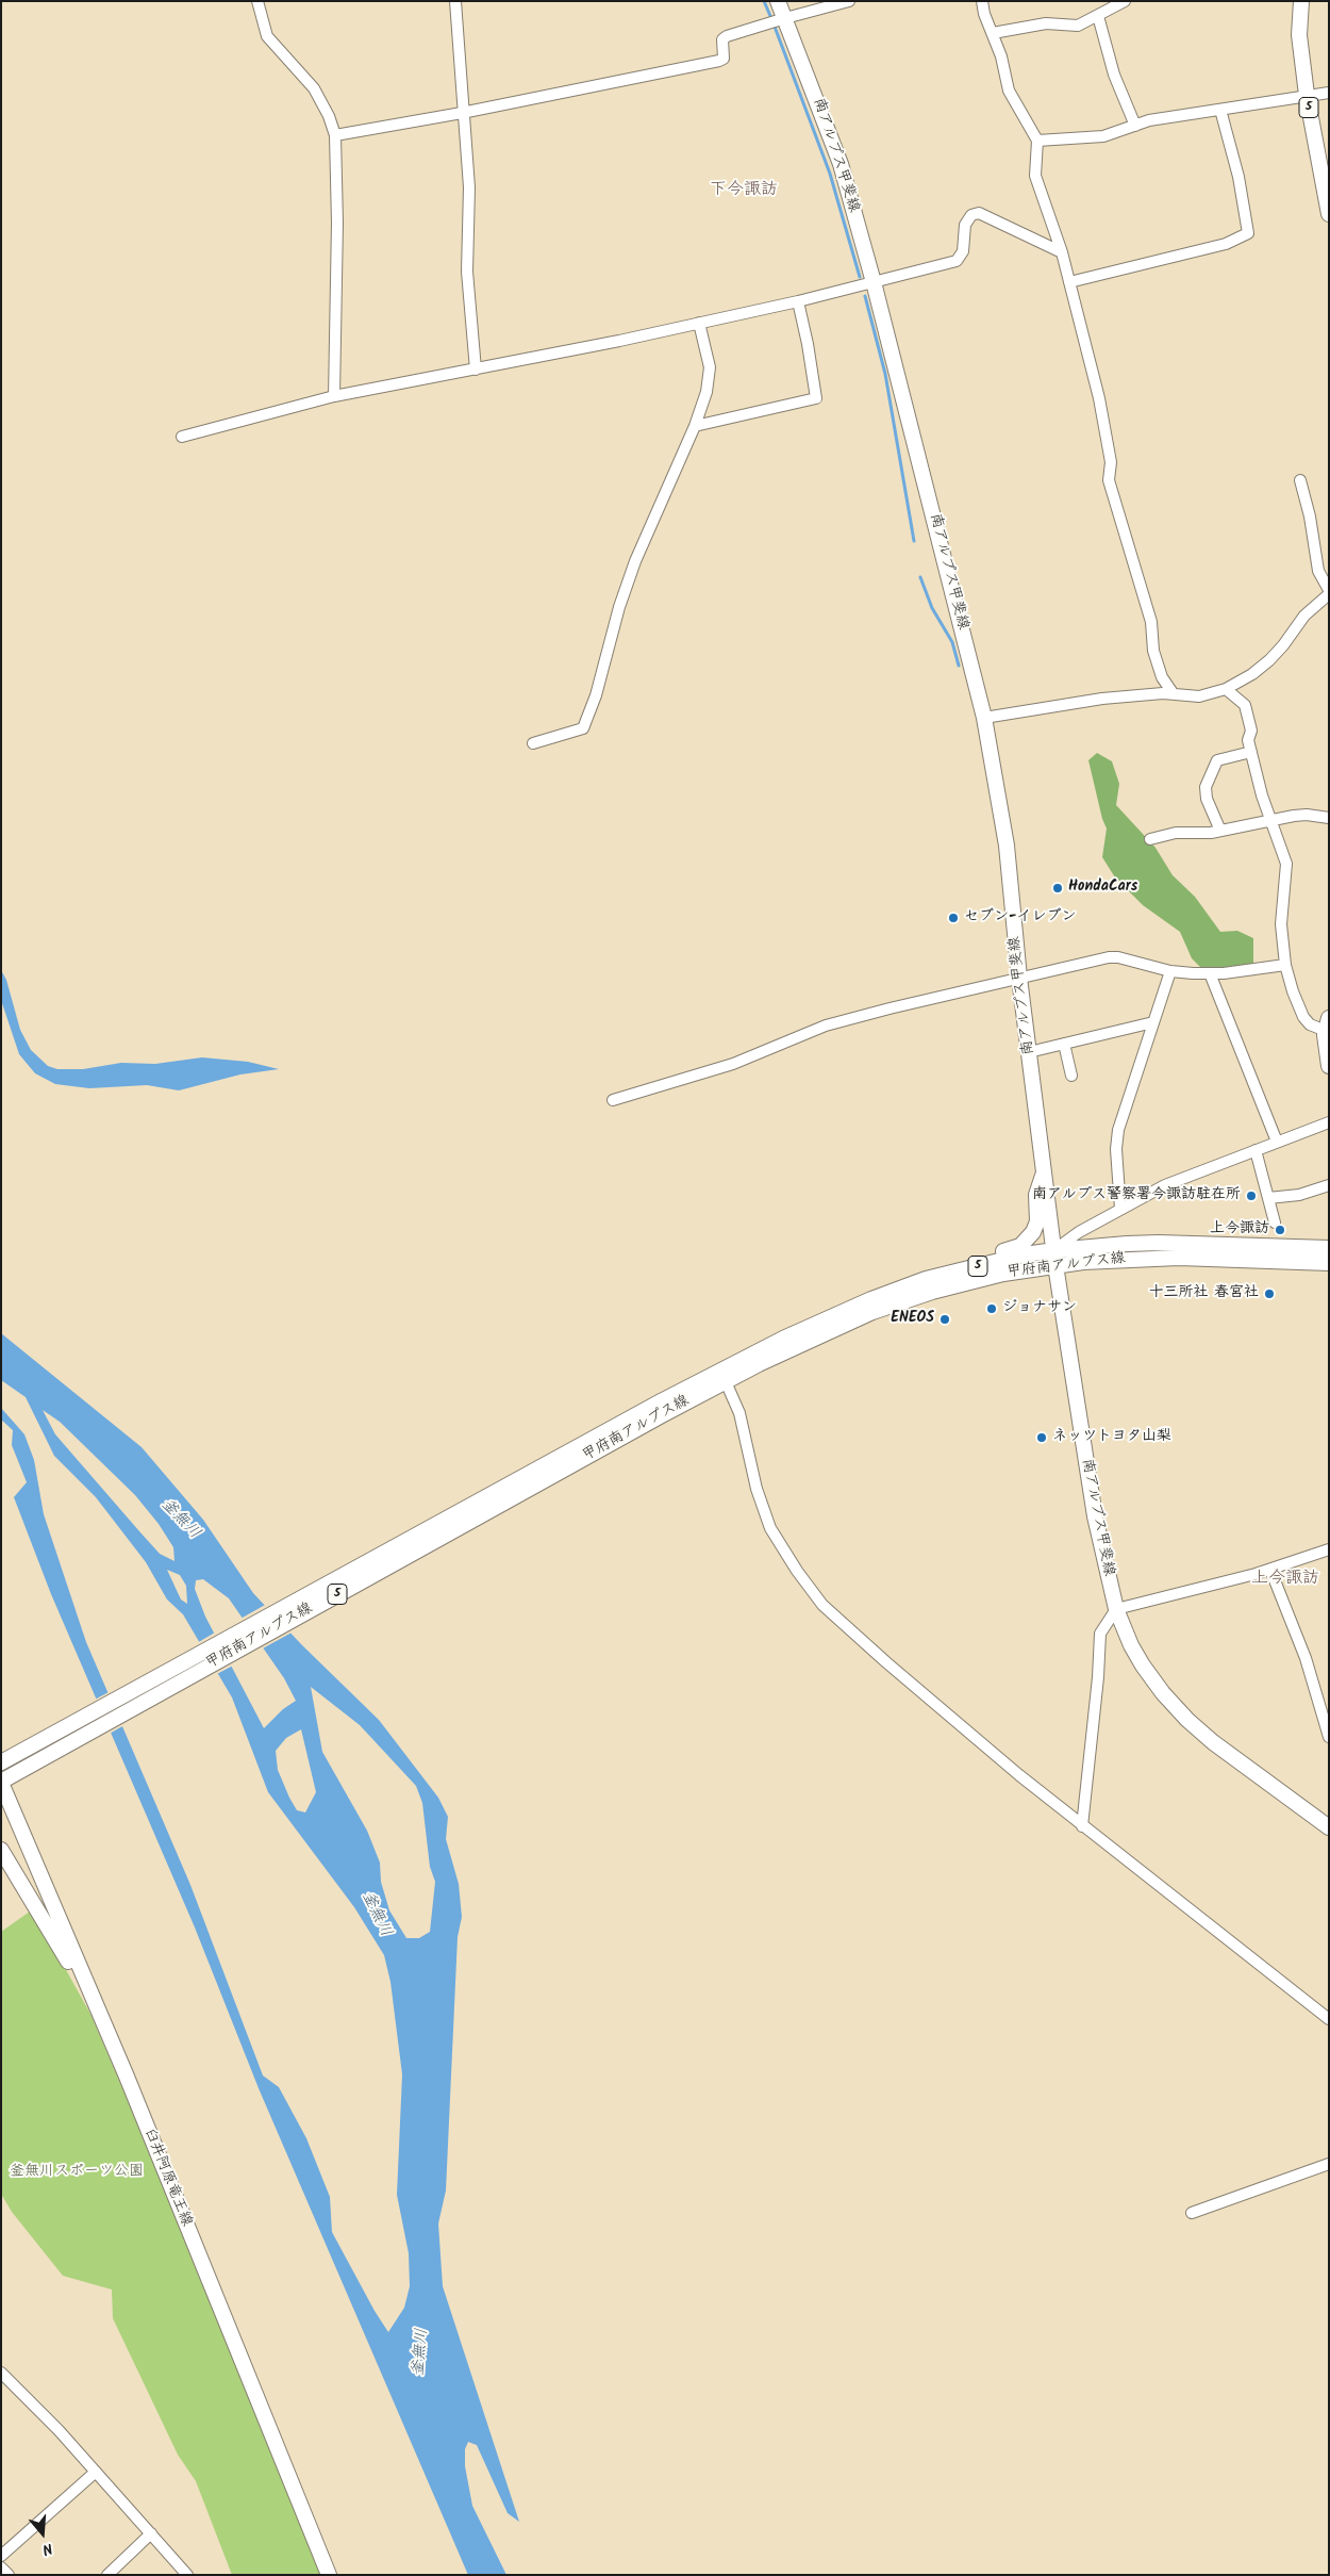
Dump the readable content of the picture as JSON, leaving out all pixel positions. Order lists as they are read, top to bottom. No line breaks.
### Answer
{"streets":{"main road":["5","南アルプス甲斐線","甲府南アルプス線","臼井阿原竜王線"]},"crossings":[["南アルプス甲斐線","甲府南アルプス線"],["甲府南アルプス線","臼井阿原竜王線"]],"districts":["下今諏訪","上今諏訪"],"water":["釜無川"],"parks":["釜無川スポーツ公園"],"places":["HondaCars","セブン-イレブン","南アルプス警察署今諏訪駐在所","上今諏訪","十三所社 春宮社","ジョナサン","ENEOS","ネッツトヨタ山梨"],"north":"bottom"}
